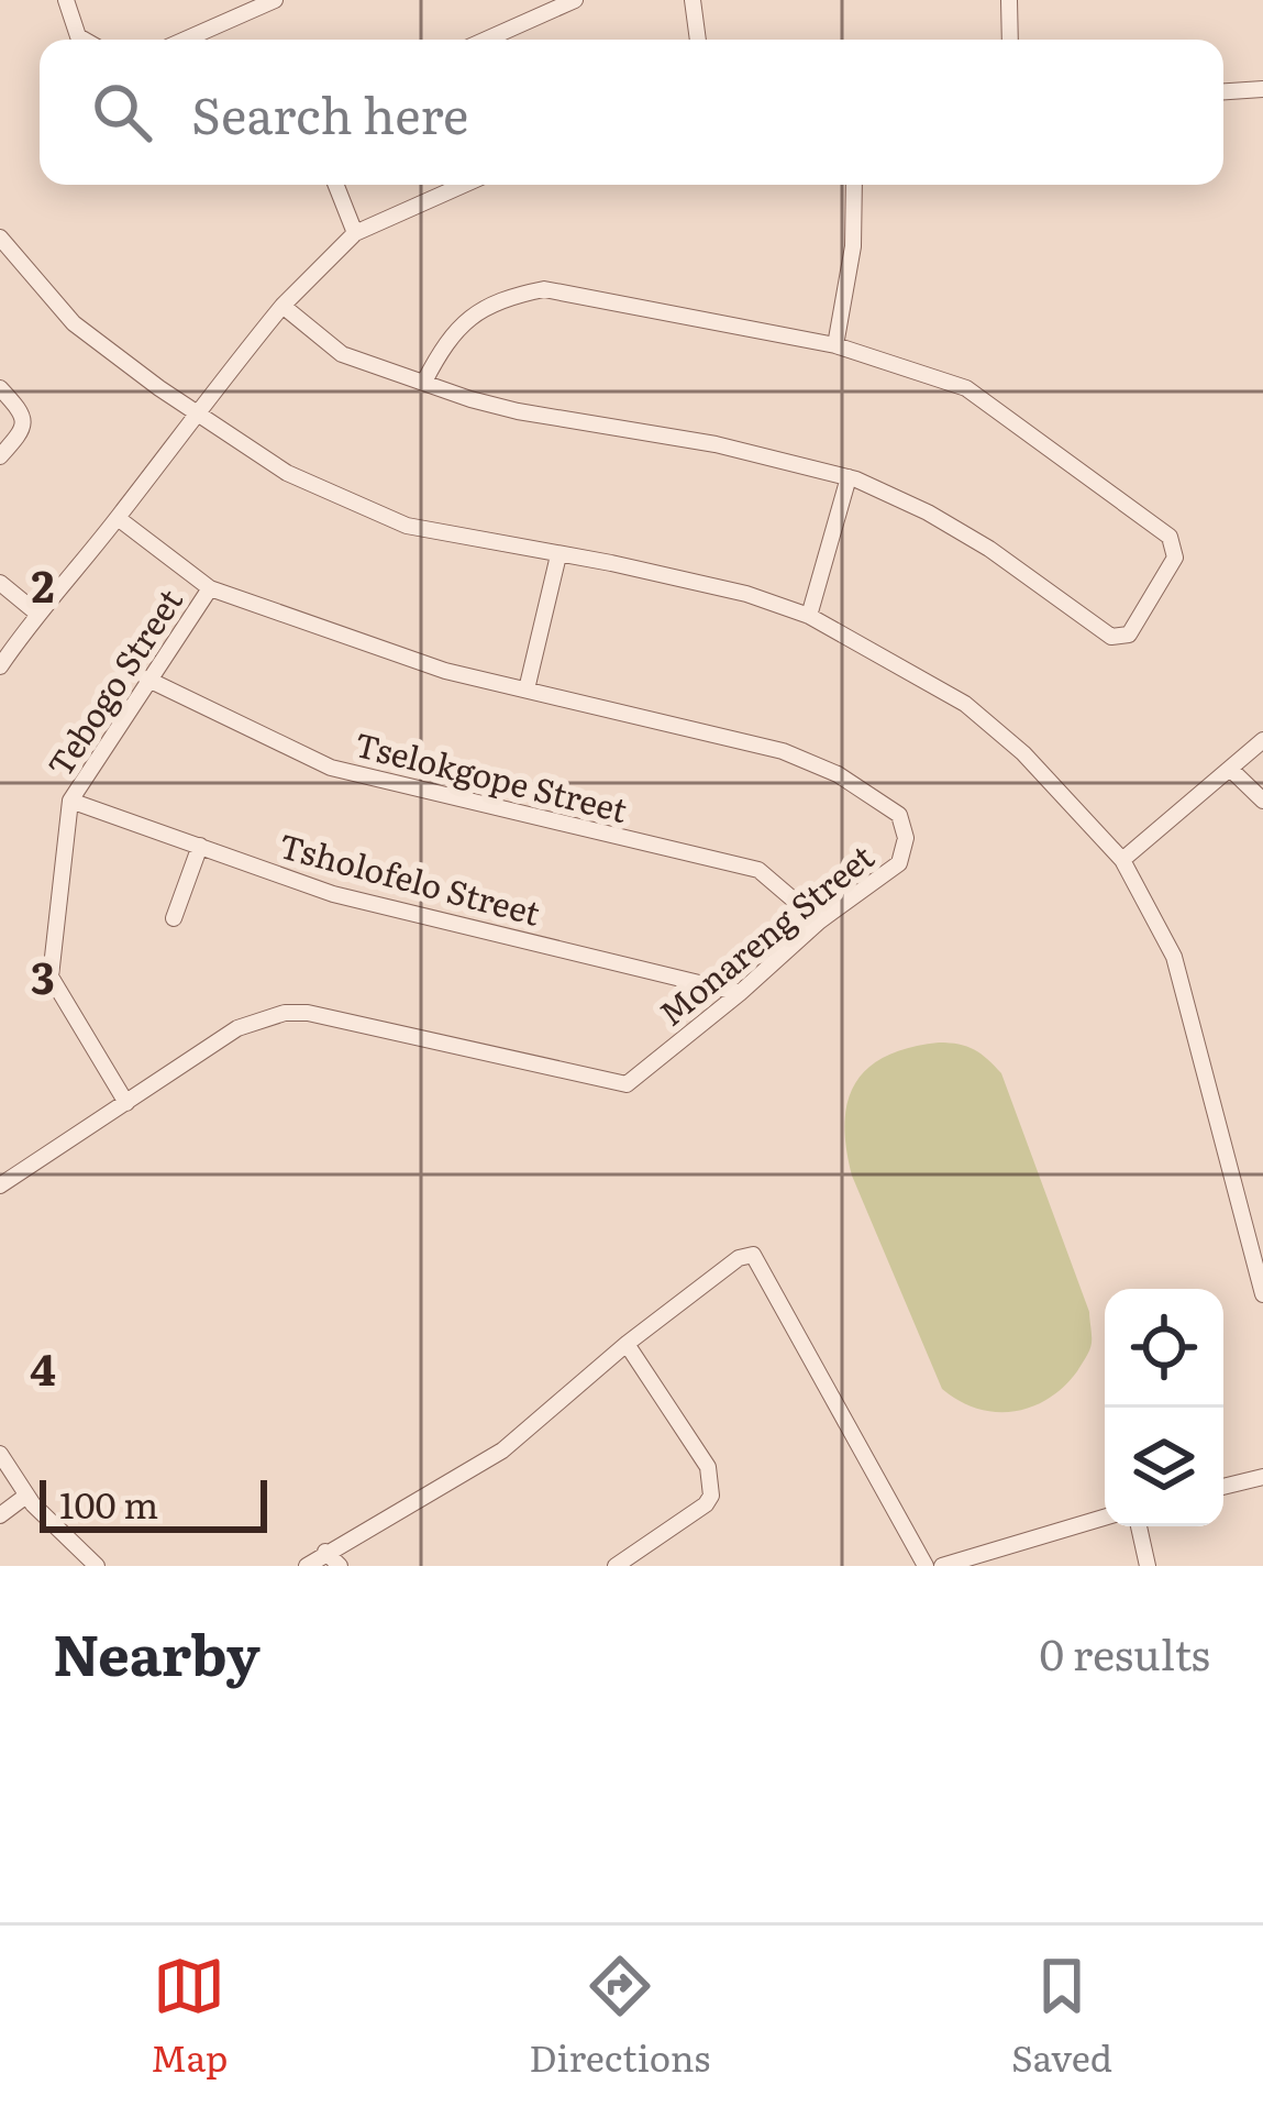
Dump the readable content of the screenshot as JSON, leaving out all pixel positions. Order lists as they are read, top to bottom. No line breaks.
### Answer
{"streets":{"street":["Tebogo Street","Tselokgope Street","Tsholofelo Street","Monareng Street"]},"crossings":[["Tebogo Street","Tselokgope Street"],["Tebogo Street","Tsholofelo Street"],["Tebogo Street","Monareng Street"],["Tselokgope Street","Monareng Street"],["Tsholofelo Street","Monareng Street"]],"scale_bar":"100 m","page":{"search":"Search here","scale":"100 m","heading":["Nearby","0 results"],"nav":["Map","Directions","Saved"]},"grid":{"rows":["2","3","4"]}}
